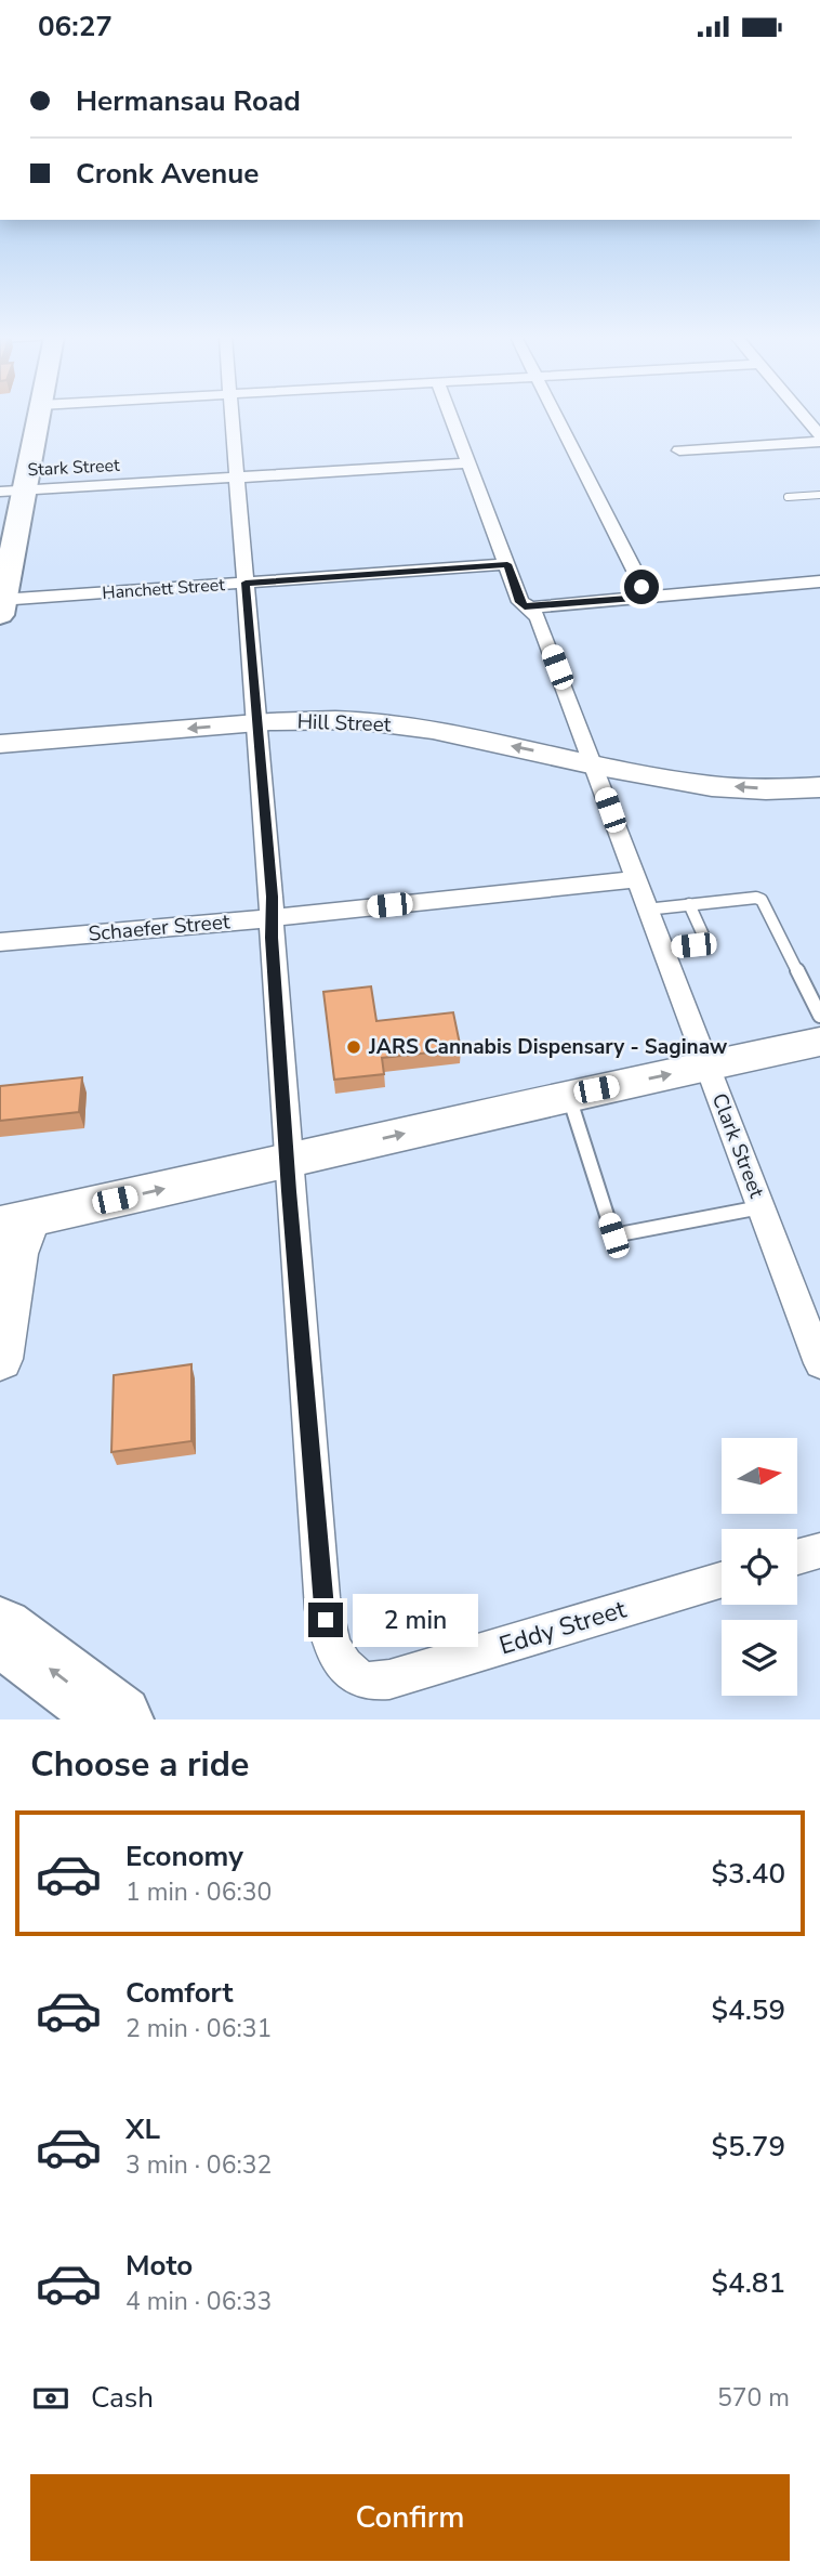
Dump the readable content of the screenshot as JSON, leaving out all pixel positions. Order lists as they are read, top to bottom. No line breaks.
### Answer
{"streets":{"main road":["Hill Street"],"street":["Stark Street","Hanchett Street","Schaefer Street","Clark Street","Eddy Street"]},"crossings":[["Stark Street","Clark Street"],["Hanchett Street","Clark Street"],["Hill Street","Clark Street"],["Schaefer Street","Clark Street"]],"one_way":["Hill Street"],"places":["JARS Cannabis Dispensary - Saginaw"],"north":"right","page":{"status":"06:27","banner":["Hermansau Road","Cronk Avenue"],"bubble":"2 min","heading":"Choose a ride","list":[{"name":"Economy","note":"1 min · 06:30","value":"$3.40"},{"name":"Comfort","note":"2 min · 06:31","value":"$4.59"},{"name":"XL","note":"3 min · 06:32","value":"$5.79"},{"name":"Moto","note":"4 min · 06:33","value":"$4.81"}],"pay":["Cash","570 m"],"buttons":"Confirm"}}
